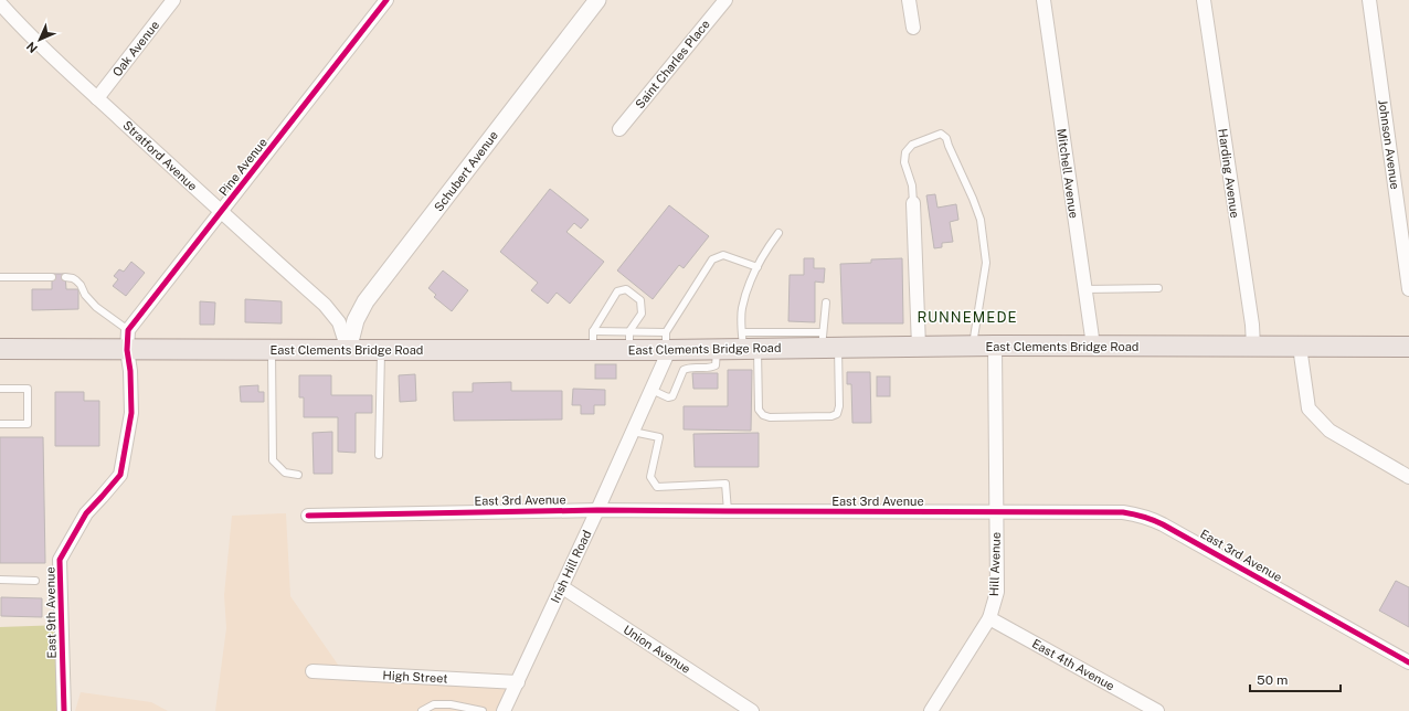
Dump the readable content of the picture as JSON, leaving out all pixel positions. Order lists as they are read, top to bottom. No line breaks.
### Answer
{"streets":{"main road":["East Clements Bridge Road"],"street":["Oak Avenue","Saint Charles Place","Johnson Avenue","Stratford Avenue","Pine Avenue","Schubert Avenue","Mitchell Avenue","Harding Avenue","East 3rd Avenue","Hill Avenue","Irish Hill Road","East 9th Avenue","Union Avenue","East 4th Avenue","High Street"]},"crossings":[["Oak Avenue","Stratford Avenue"],["Stratford Avenue","Pine Avenue"],["Stratford Avenue","Schubert Avenue"],["Stratford Avenue","East Clements Bridge Road"],["Schubert Avenue","East Clements Bridge Road"],["Mitchell Avenue","East Clements Bridge Road"],["Harding Avenue","East Clements Bridge Road"],["East Clements Bridge Road","Hill Avenue"],["East Clements Bridge Road","Irish Hill Road"],["East Clements Bridge Road","East 9th Avenue"],["East 3rd Avenue","Hill Avenue"],["East 3rd Avenue","Irish Hill Road"],["Hill Avenue","East 4th Avenue"],["Irish Hill Road","Union Avenue"],["Irish Hill Road","High Street"]],"districts":["RUNNEMEDE"],"scale_bar":"50 m","north":"bottom left"}
